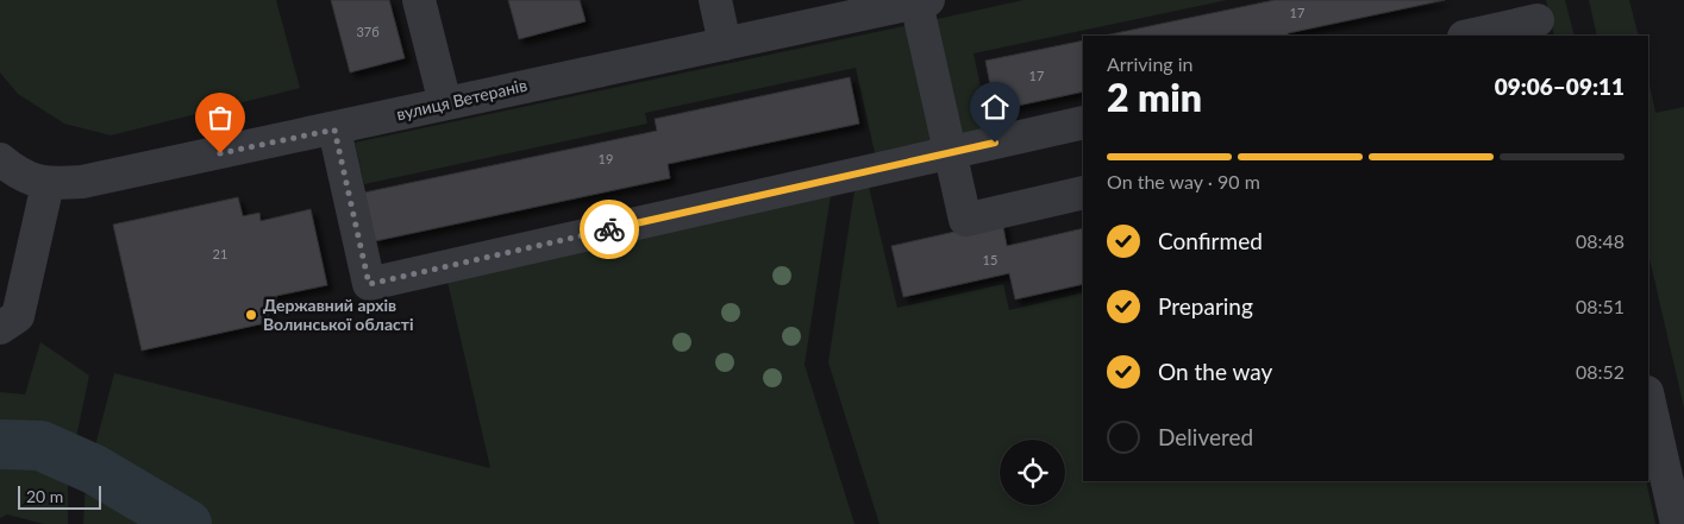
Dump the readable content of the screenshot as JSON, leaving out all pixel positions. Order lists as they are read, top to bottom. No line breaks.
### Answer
{"streets":{"street":["вулиця Ветеранів"]},"places":["Державний архів Волинської області"],"house_numbers":["17","37б","17","19","21","15"],"scale_bar":"20 m","page":{"heading":["2 min","Arriving in","09:06–09:11"],"bar":"On the way · 90 m","list":[["Confirmed","08:48"],["Preparing","08:51"],["On the way","08:52"],"Delivered"],"scale":"20 m"}}
